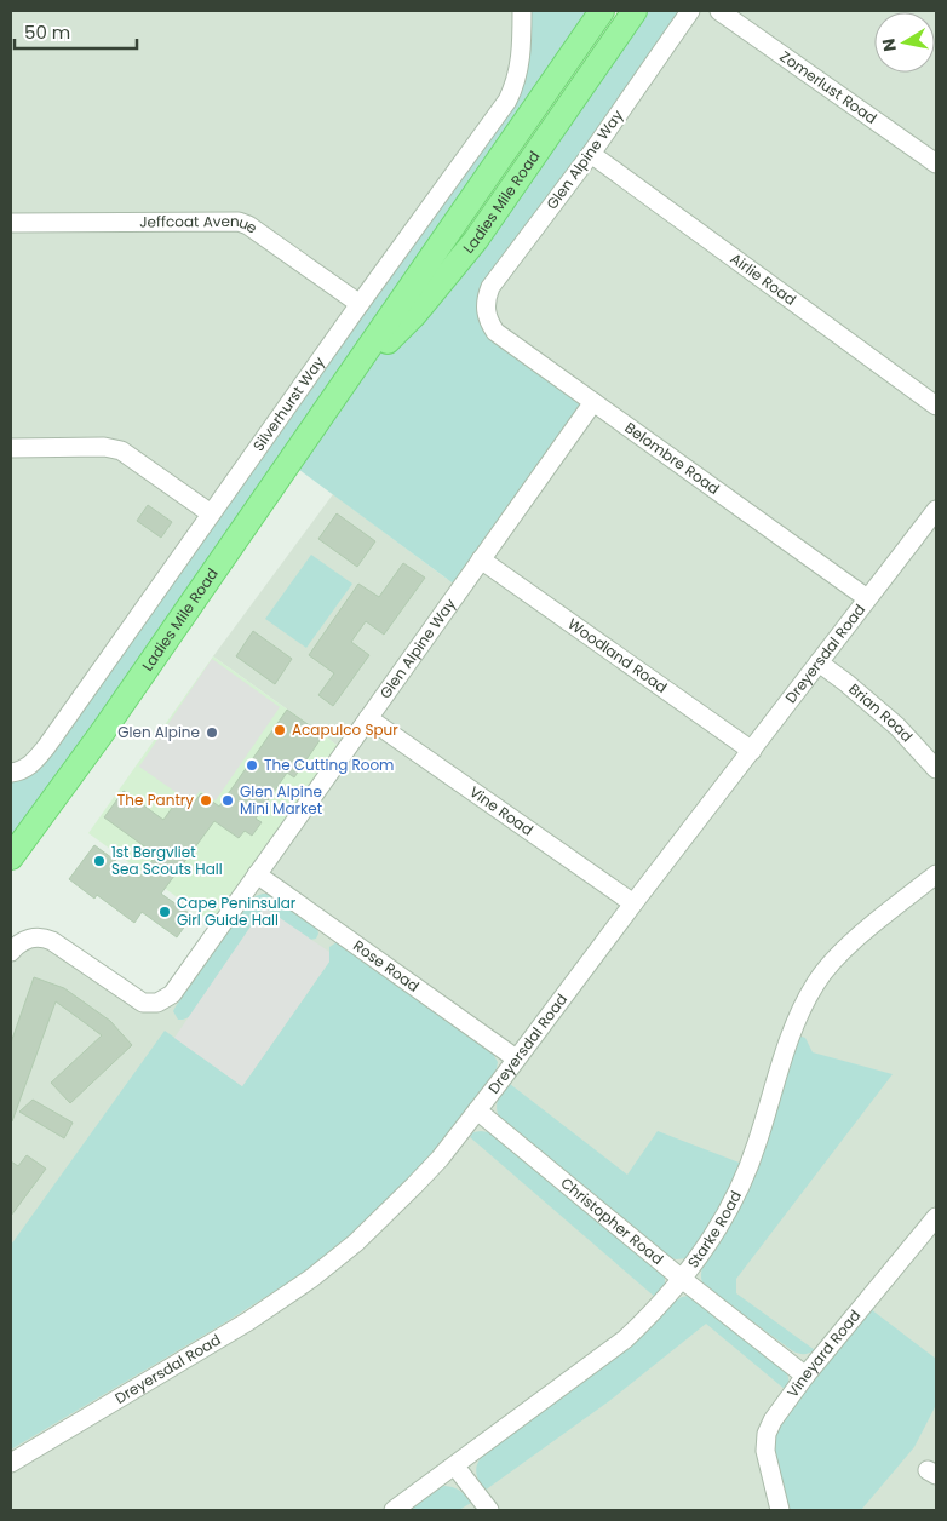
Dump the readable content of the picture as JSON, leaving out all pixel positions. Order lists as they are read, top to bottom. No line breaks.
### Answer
{"streets":{"main road":["Ladies Mile Road"],"street":["Zomerlust Road","Glen Alpine Way","Jeffcoat Avenue","Airlie Road","Silverhurst Way","Belombre Road","Dreyersdal Road","Woodland Road","Brian Road","Vine Road","Rose Road","Christopher Road","Starke Road","Vineyard Road"]},"crossings":[["Glen Alpine Way","Airlie Road"],["Glen Alpine Way","Belombre Road"],["Glen Alpine Way","Woodland Road"],["Glen Alpine Way","Vine Road"],["Glen Alpine Way","Rose Road"],["Jeffcoat Avenue","Silverhurst Way"],["Belombre Road","Dreyersdal Road"],["Dreyersdal Road","Woodland Road"],["Dreyersdal Road","Brian Road"],["Dreyersdal Road","Vine Road"],["Dreyersdal Road","Rose Road"],["Dreyersdal Road","Christopher Road"],["Christopher Road","Starke Road"],["Christopher Road","Vineyard Road"]],"places":["Acapulco Spur","Glen Alpine","The Cutting Room","The Pantry","Glen Alpine Mini Market","1st Bergvliet Sea Scouts Hall","Cape Peninsular Girl Guide Hall"],"scale_bar":"50 m","north":"left"}
